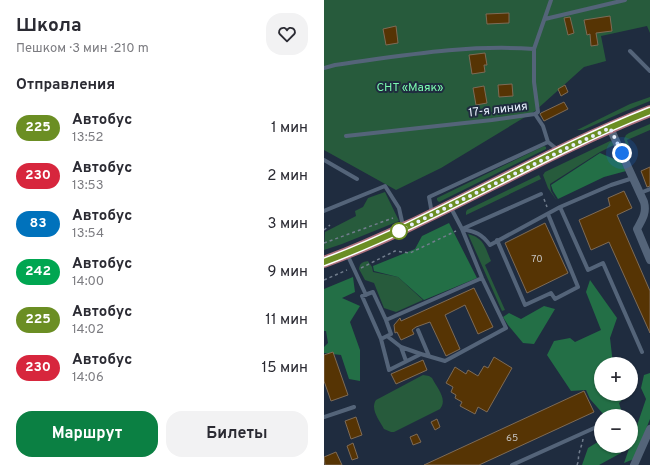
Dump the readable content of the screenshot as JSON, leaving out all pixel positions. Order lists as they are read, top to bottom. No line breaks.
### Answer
{"streets":{"lane":["17-я линия"]},"parks":["СНТ «Маяк»"],"lines":["bus line 225"],"house_numbers":["70","65"],"page":{"heading":[["Школа","Пешком · 3 мин · 210 m"],"Отправления"],"list":[{"mark":"225","name":"Автобус","note":"13:52","value":"1 мин"},{"mark":"230","name":"Автобус","note":"13:53","value":"2 мин"},{"mark":"83","name":"Автобус","note":"13:54","value":"3 мин"},{"mark":"242","name":"Автобус","note":"14:00","value":"9 мин"},{"mark":"225","name":"Автобус","note":"14:02","value":"11 мин"},{"mark":"230","name":"Автобус","note":"14:06","value":"15 мин"}],"map_buttons":["+","−"],"buttons":["Маршрут","Билеты"]}}
